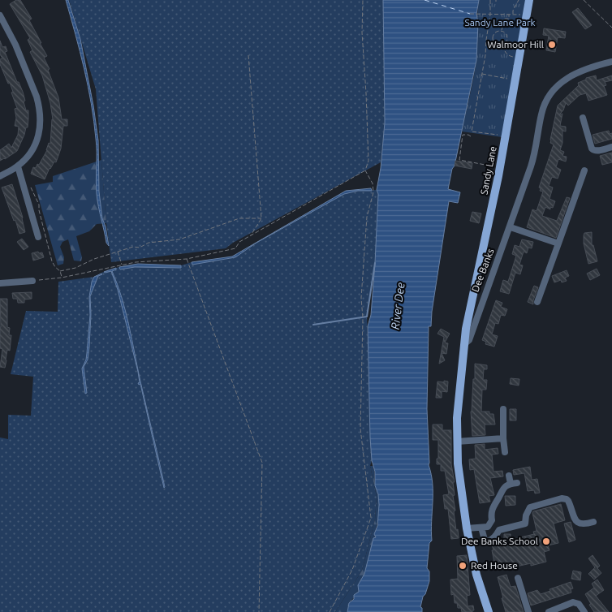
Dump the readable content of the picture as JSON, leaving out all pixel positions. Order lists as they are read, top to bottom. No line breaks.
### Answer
{"streets":{"main road":["Sandy Lane","Dee Banks"]},"crossings":[["Sandy Lane","Dee Banks"]],"water":["River Dee"],"parks":["Sandy Lane Park"],"places":["Walmoor Hill","Dee Banks School","Red House"]}
